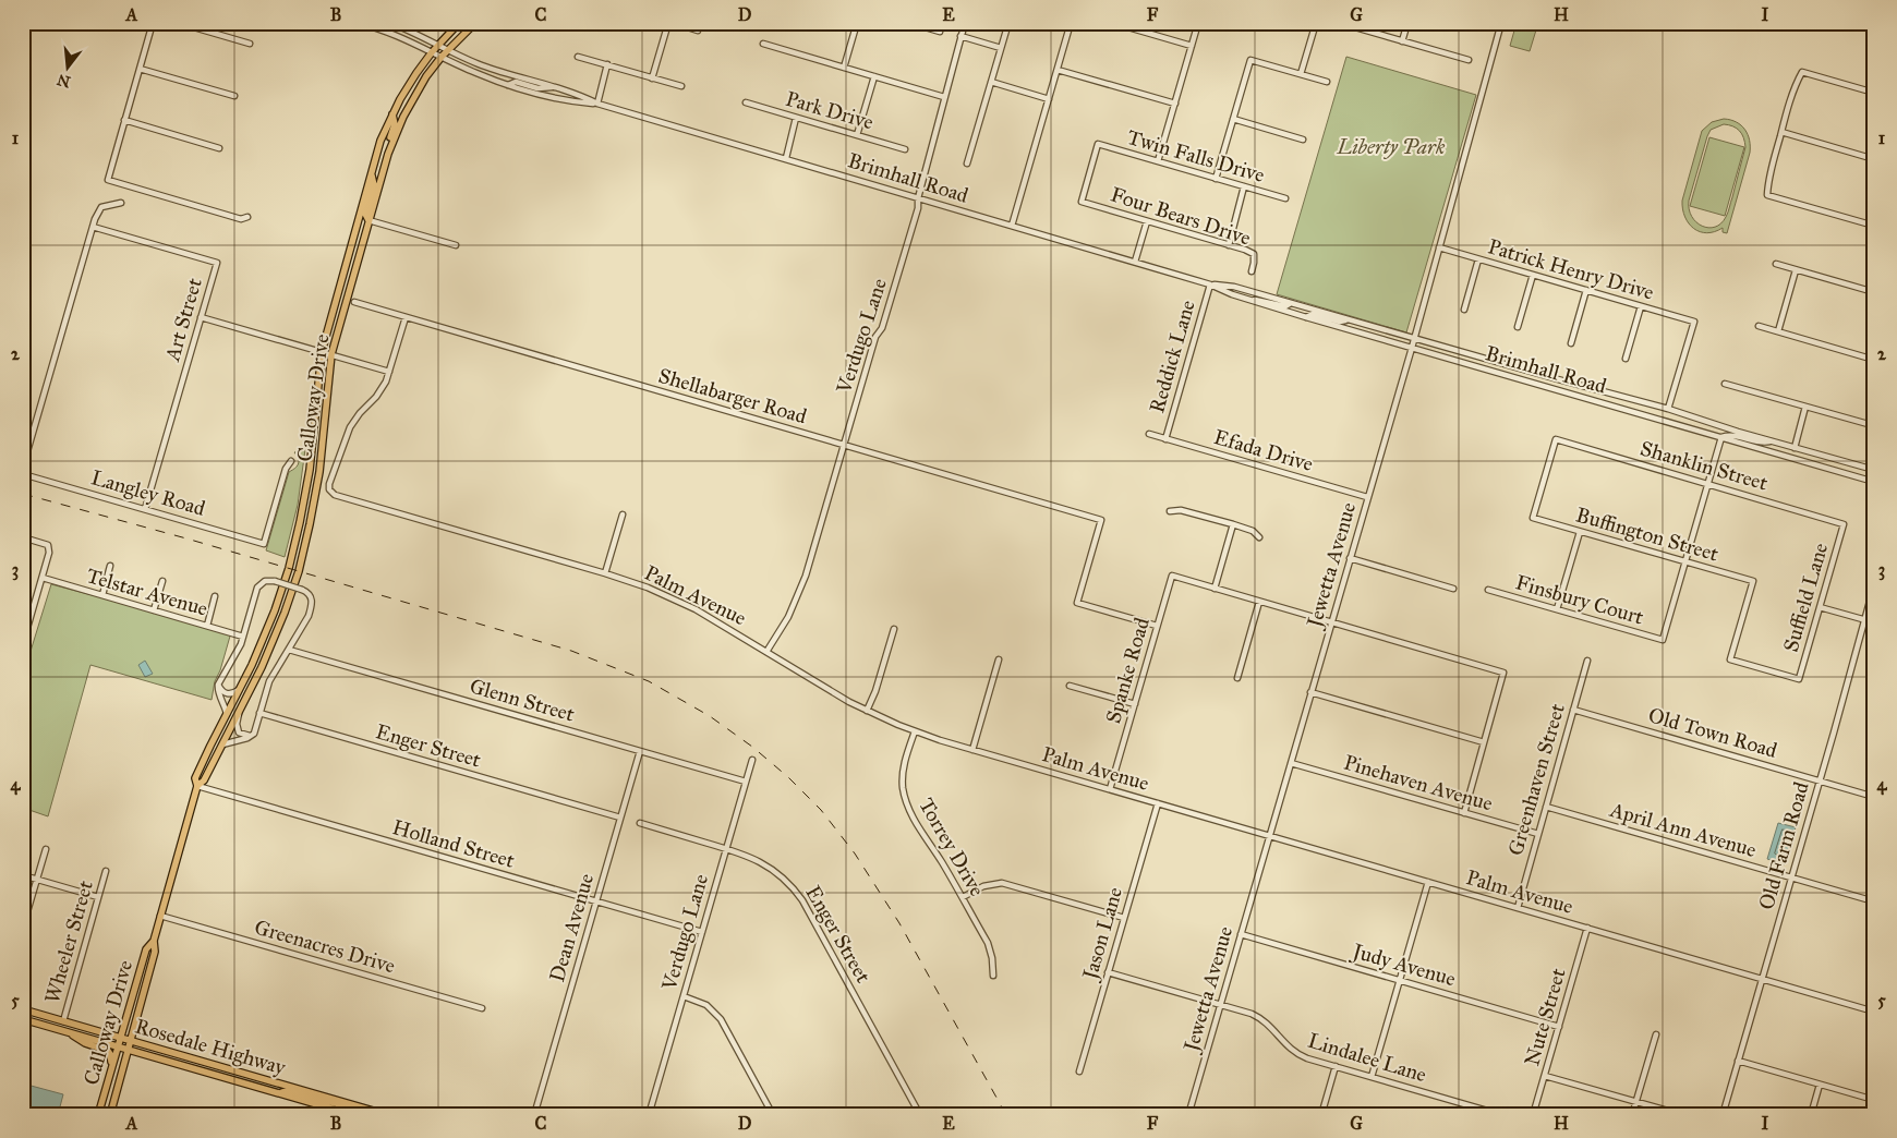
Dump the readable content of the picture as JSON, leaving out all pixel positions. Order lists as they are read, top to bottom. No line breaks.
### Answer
{"streets":{"main road":["Calloway Drive","Rosedale Highway"],"street":["Park Drive","Twin Falls Drive","Brimhall Road","Four Bears Drive","Patrick Henry Drive","Art Street","Verdugo Lane","Reddick Lane","Shellabarger Road","Efada Drive","Shanklin Street","Langley Road","Buffington Street","Jewetta Avenue","Telstar Avenue","Palm Avenue","Suffield Lane","Finsbury Court","Spanke Road","Glenn Street","Old Town Road","Enger Street","Greenhaven Street","Pinehaven Avenue","April Ann Avenue","Holland Street","Old Farm Road","Torrey Drive","Dean Avenue","Jason Lane","Wheeler Street","Greenacres Drive","Judy Avenue","Nute Street","Lindalee Lane"]},"crossings":[["Twin Falls Drive","Four Bears Drive"],["Brimhall Road","Patrick Henry Drive"],["Brimhall Road","Verdugo Lane"],["Brimhall Road","Reddick Lane"],["Brimhall Road","Calloway Drive"],["Brimhall Road","Jewetta Avenue"],["Patrick Henry Drive","Jewetta Avenue"],["Art Street","Langley Road"],["Verdugo Lane","Shellabarger Road"],["Verdugo Lane","Palm Avenue"],["Verdugo Lane","Glenn Street"],["Verdugo Lane","Enger Street"],["Verdugo Lane","Holland Street"],["Reddick Lane","Efada Drive"],["Shellabarger Road","Spanke Road"],["Calloway Drive","Holland Street"],["Calloway Drive","Greenacres Drive"],["Calloway Drive","Rosedale Highway"],["Efada Drive","Jewetta Avenue"],["Shanklin Street","Buffington Street"],["Shanklin Street","Suffield Lane"],["Buffington Street","Suffield Lane"],["Buffington Street","Finsbury Court"],["Jewetta Avenue","Palm Avenue"],["Jewetta Avenue","Pinehaven Avenue"],["Jewetta Avenue","Judy Avenue"],["Jewetta Avenue","Lindalee Lane"],["Palm Avenue","Spanke Road"],["Palm Avenue","Greenhaven Street"],["Palm Avenue","Old Farm Road"],["Palm Avenue","Torrey Drive"],["Palm Avenue","Jason Lane"],["Palm Avenue","Nute Street"],["Glenn Street","Dean Avenue"],["Old Town Road","Greenhaven Street"],["Old Town Road","Old Farm Road"],["Enger Street","Dean Avenue"],["Greenhaven Street","Pinehaven Avenue"],["Greenhaven Street","April Ann Avenue"],["April Ann Avenue","Old Farm Road"],["Holland Street","Dean Avenue"],["Jason Lane","Lindalee Lane"],["Wheeler Street","Rosedale Highway"],["Judy Avenue","Nute Street"]],"parks":["Liberty Park"],"north":"bottom","grid":{"columns":["A","B","C","D","E","F","G","H","I"],"rows":["1","2","3","4","5"]}}
